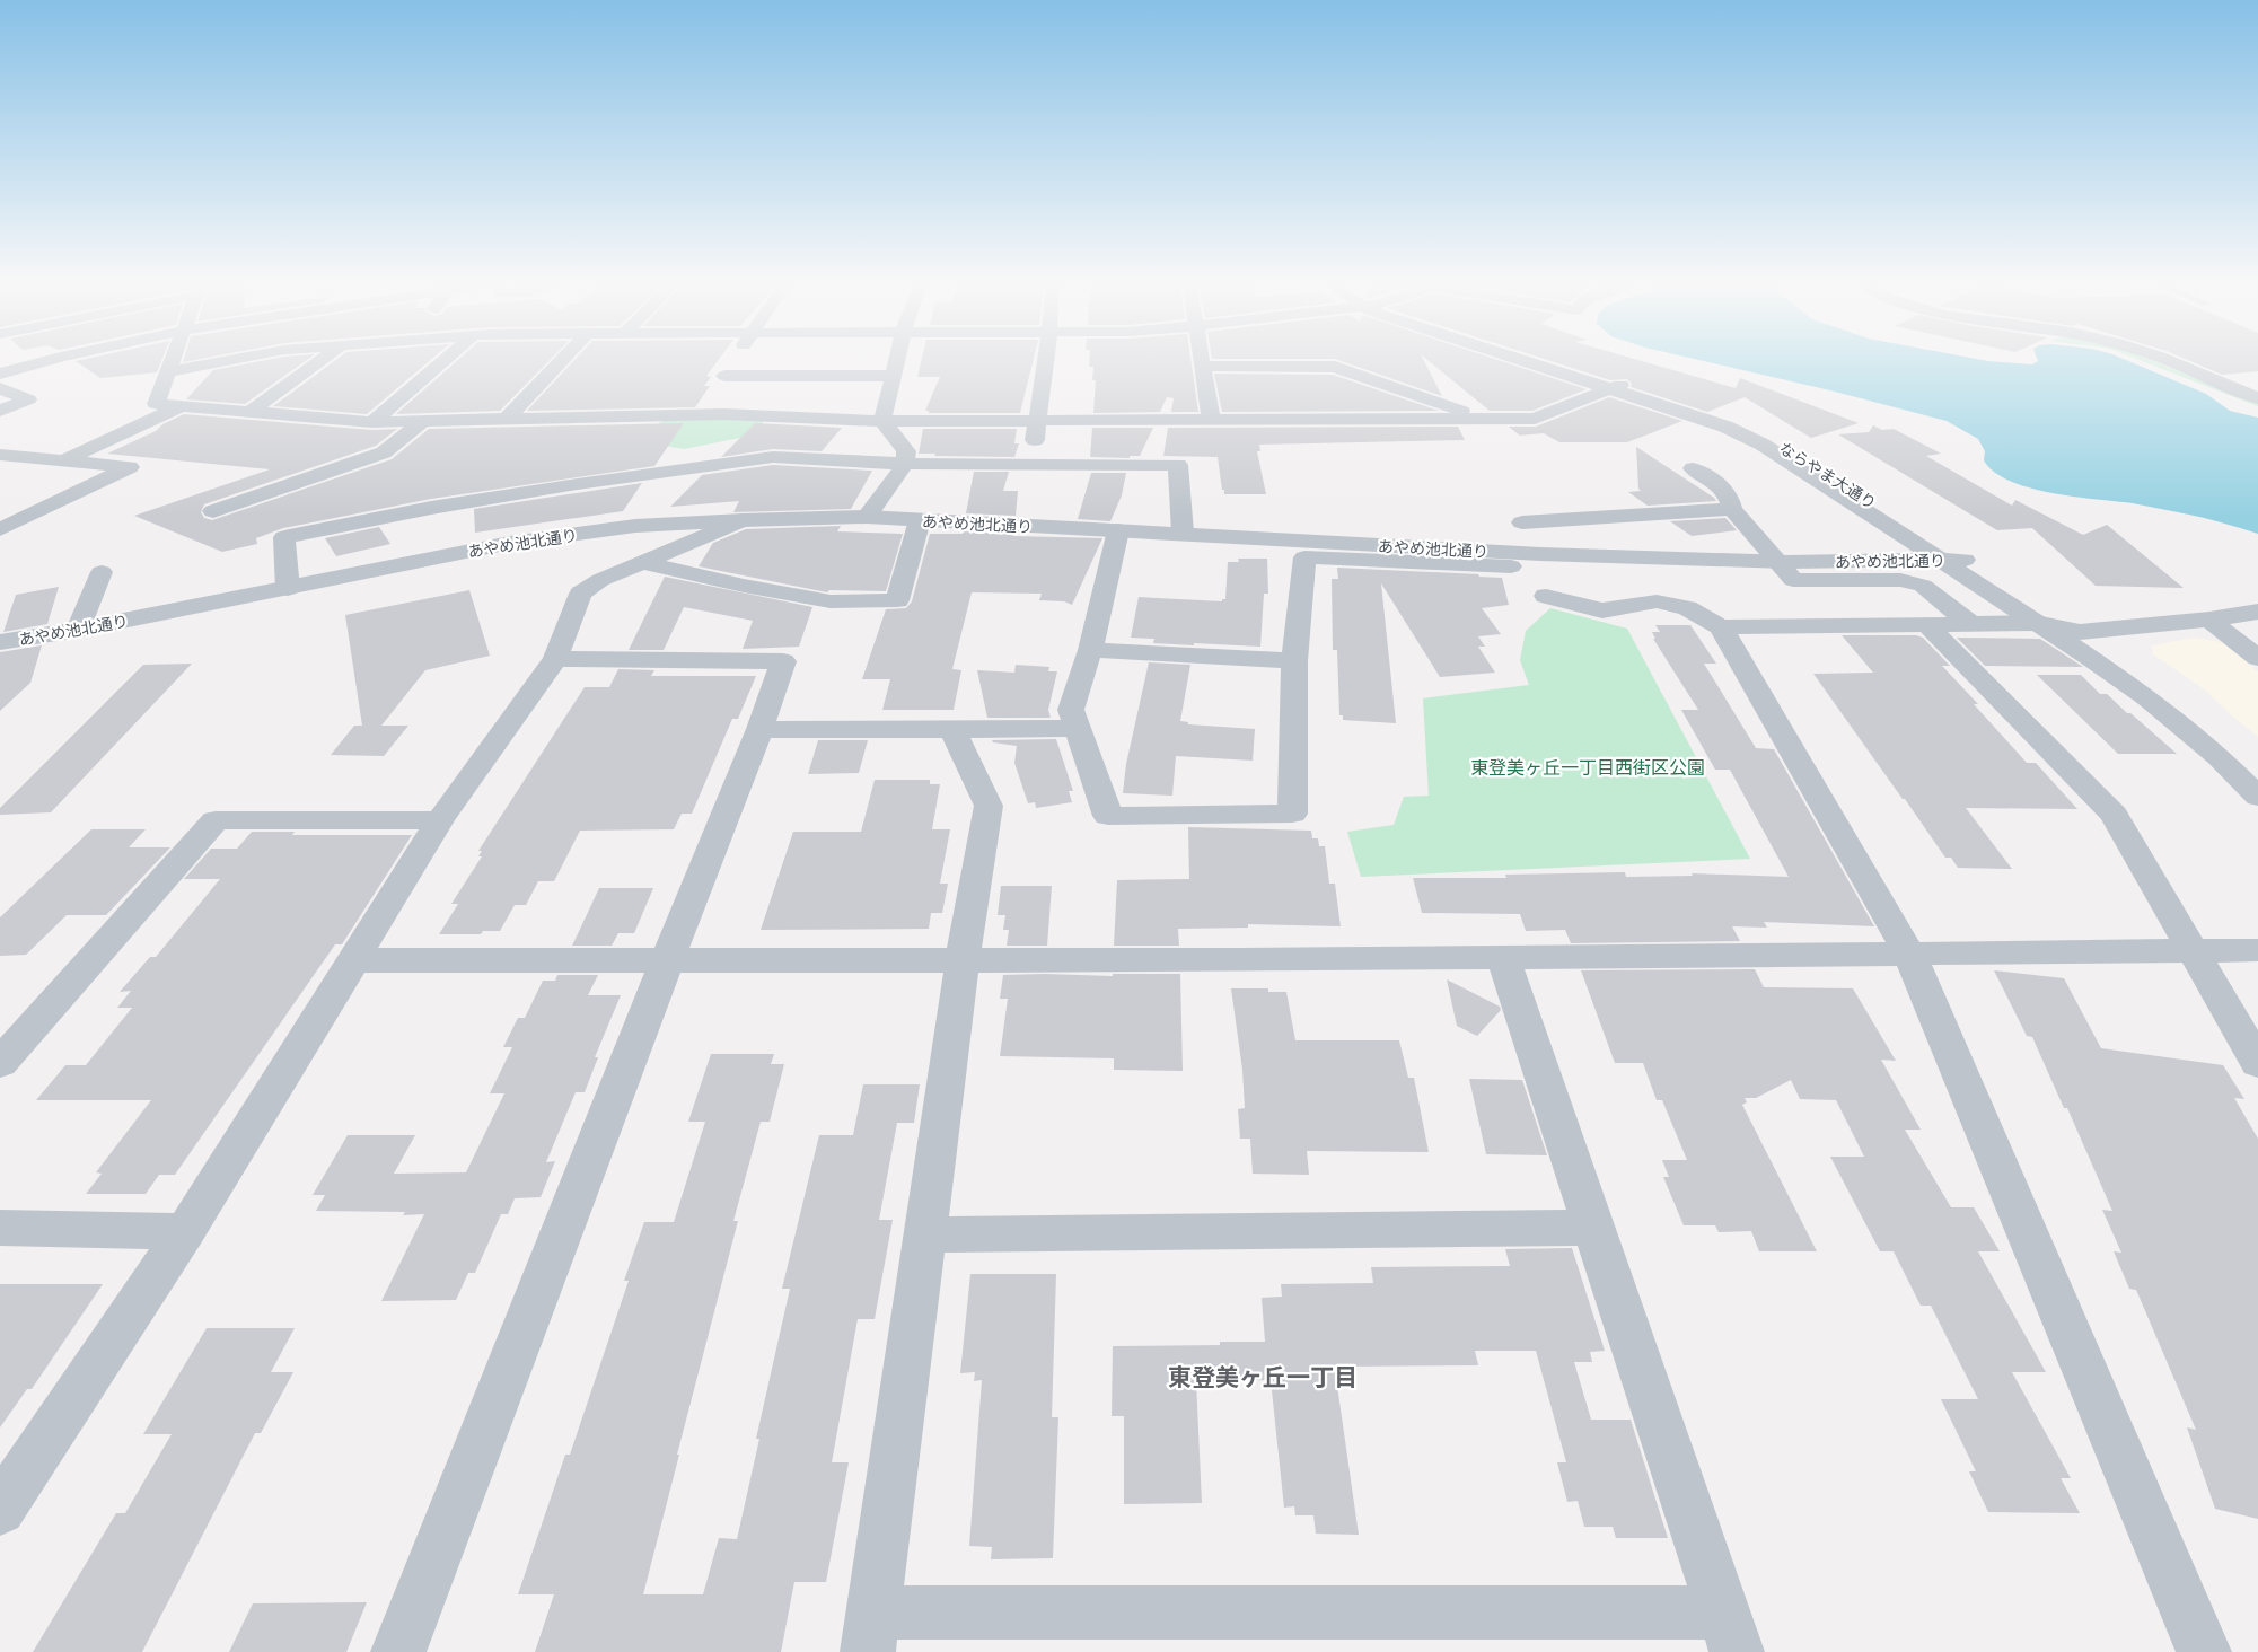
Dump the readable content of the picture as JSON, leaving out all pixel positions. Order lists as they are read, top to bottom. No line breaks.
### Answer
{"streets":{"street":["ならやま大通り","あやめ池北通り"]},"crossings":[["ならやま大通り","あやめ池北通り"]],"districts":["東登美ヶ丘一丁目"],"parks":["東登美ヶ丘一丁目西街区公園"]}
